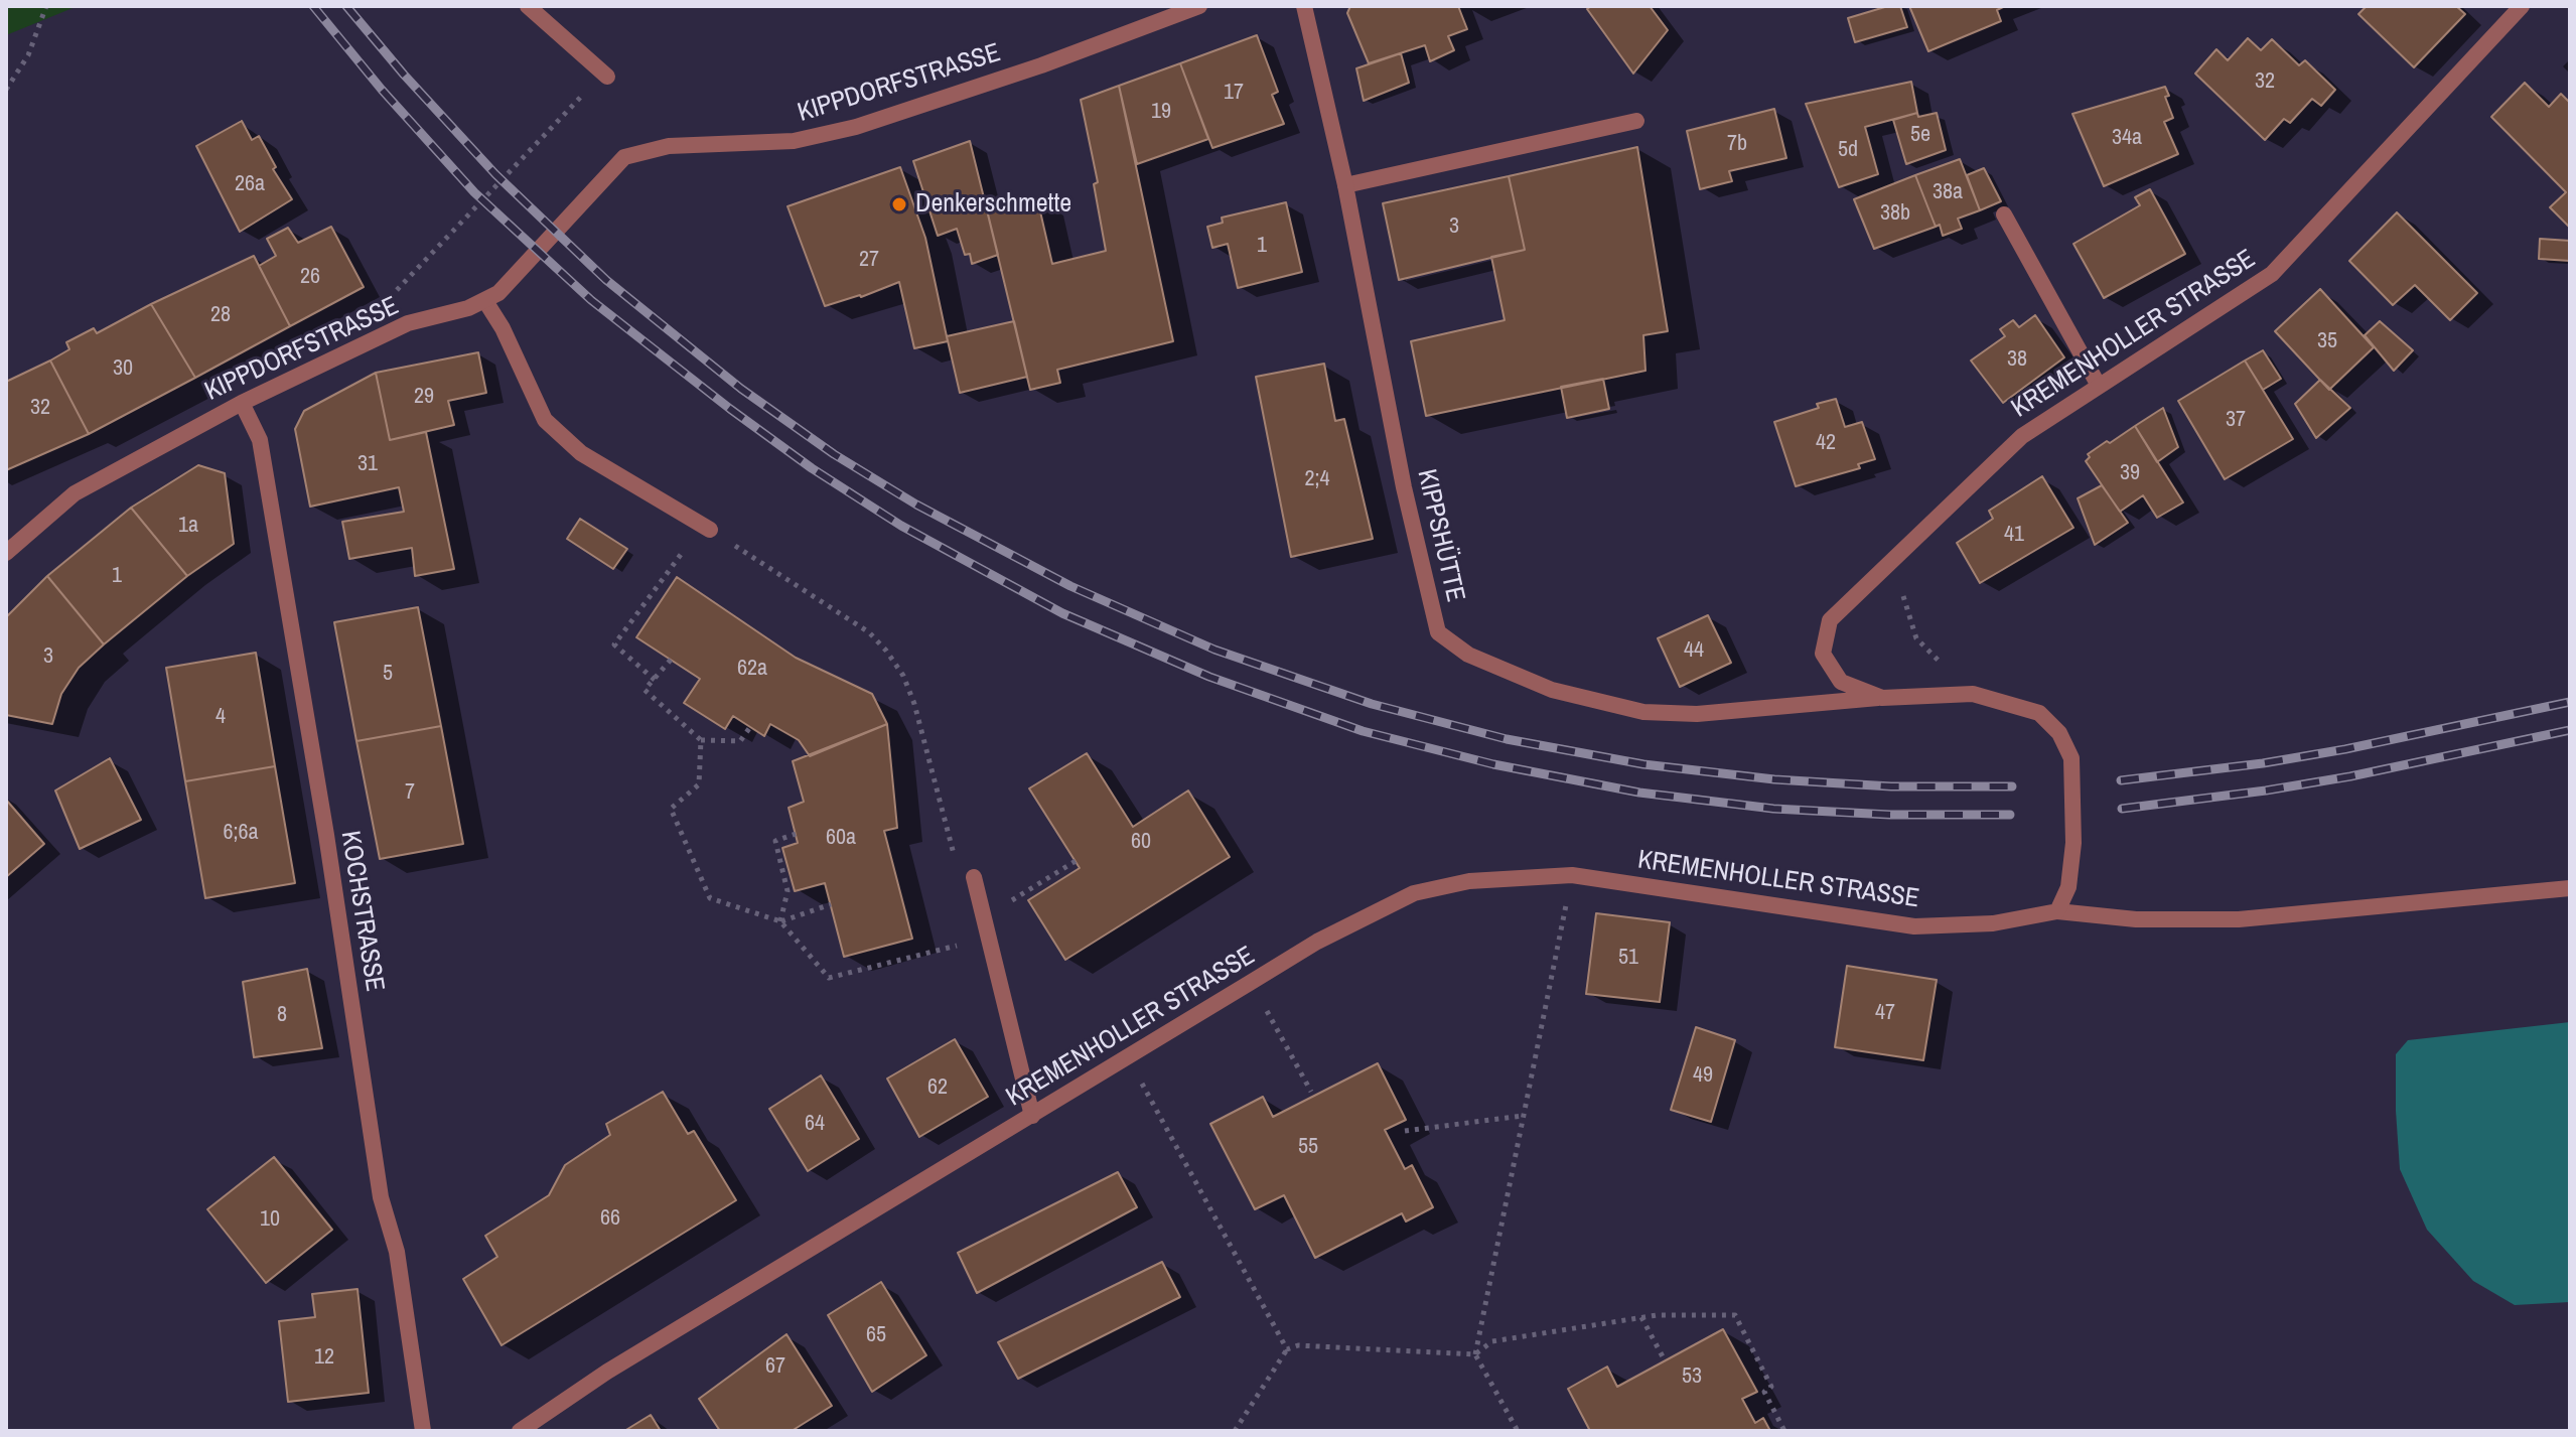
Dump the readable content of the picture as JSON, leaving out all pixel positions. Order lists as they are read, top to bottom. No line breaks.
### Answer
{"streets":{"street":["KIPPDORFSTRASSE","KREMENHOLLER STRASSE","KIPPSHÜTTE","KOCHSTRASSE"]},"crossings":[["KIPPDORFSTRASSE","KOCHSTRASSE"],["KREMENHOLLER STRASSE","KIPPSHÜTTE"]],"places":["Denkerschmette"],"house_numbers":["32","17","19","5e","34a","7b","5d","26a","38a","38b","3","1","27","26","28","35","38","30","29","32","37","42","31","39","2;4","1a","41","1","44","3","62a","5","4","7","6;6a","60a","60","51","47","8","49","62","64","55","66","10","65","12","67","53"]}
